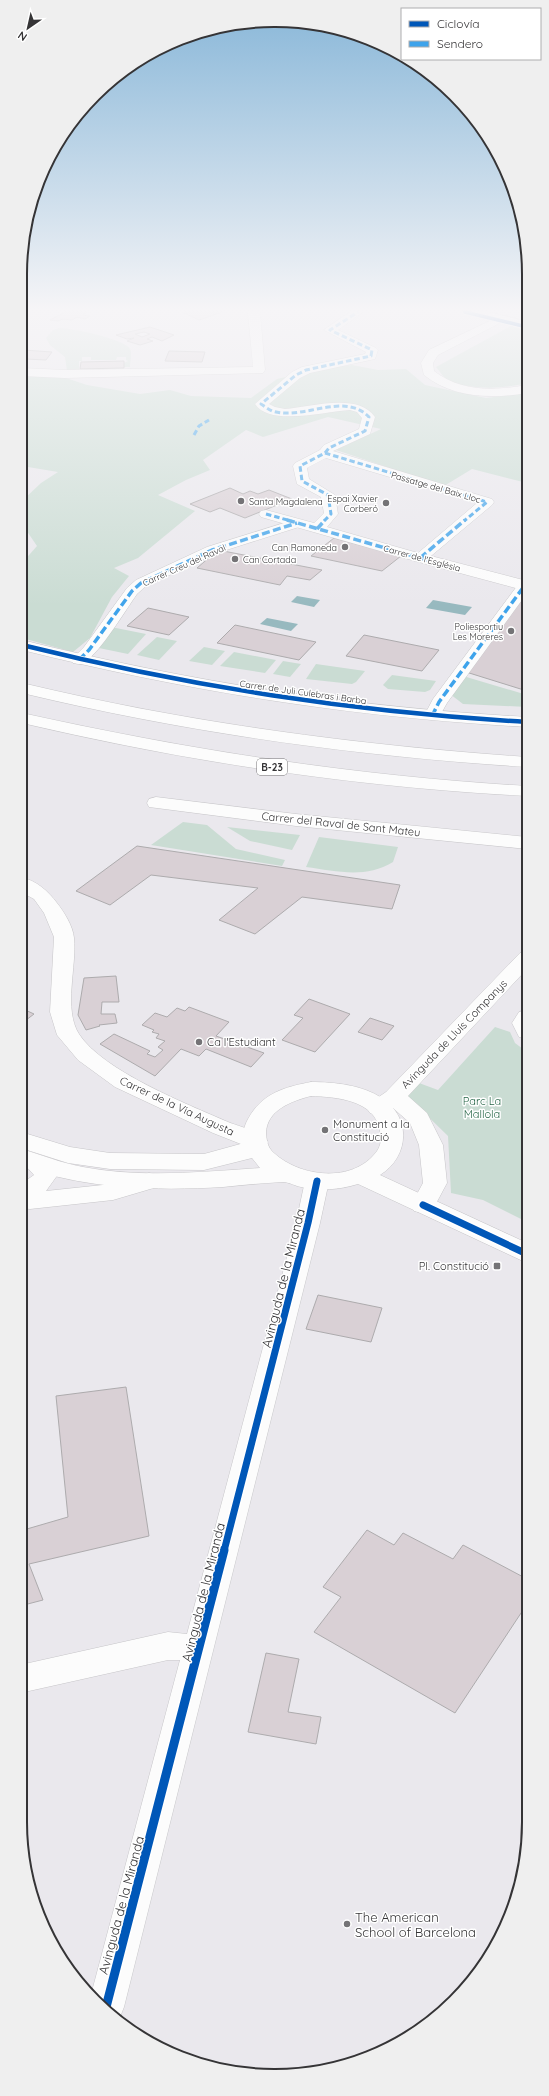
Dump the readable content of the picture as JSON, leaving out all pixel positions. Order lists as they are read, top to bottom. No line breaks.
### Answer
{"streets":{"main road":["Passatge del Baix Lloc","Carrer de l'Església","Carrer de Juli Culebras i Barba","B-23","Carrer del Raval de Sant Mateu","Avinguda de Lluís Companys","Carrer de la Via Augusta","Avinguda de la Miranda"],"street":["Carrer Creu del Raval"]},"crossings":[["Passatge del Baix Lloc","Carrer de l'Església"],["Carrer de l'Església","Carrer Creu del Raval"],["Carrer Creu del Raval","Carrer de Juli Culebras i Barba"],["Avinguda de Lluís Companys","Carrer de la Via Augusta"],["Avinguda de Lluís Companys","Avinguda de la Miranda"],["Carrer de la Via Augusta","Avinguda de la Miranda"]],"parks":["Parc La Mallola"],"places":{"other":["Santa Magdalena","Espai Xavier Corberó","Can Ramoneda","Can Cortada","Poliesportiu Les Moreres","Ca l'Estudiant","Monument a la Constitució","The American School of Barcelona"],"transit":["Pl. Constitució"]},"legend":["Ciclovía","Sendero"],"north":"bottom left"}
